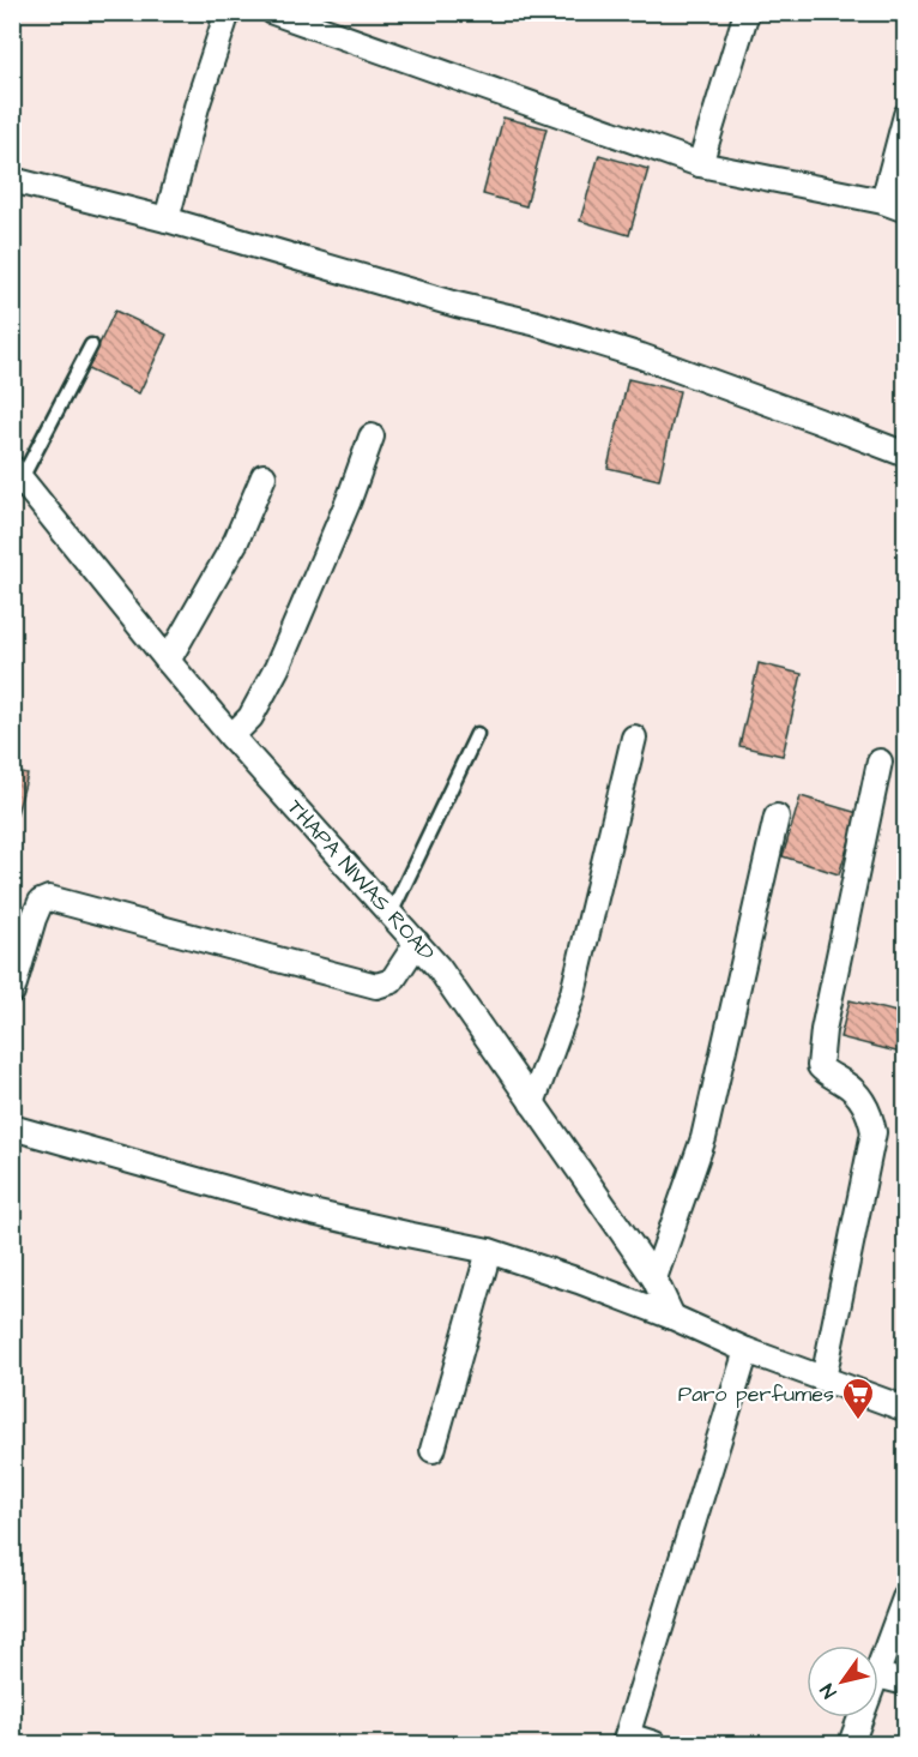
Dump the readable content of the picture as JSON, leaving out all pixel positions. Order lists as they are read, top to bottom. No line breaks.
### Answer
{"streets":{"street":["THAPA NIWAS ROAD"]},"places":{"supermarket":["Paro perfumes"]},"north":"bottom left"}
